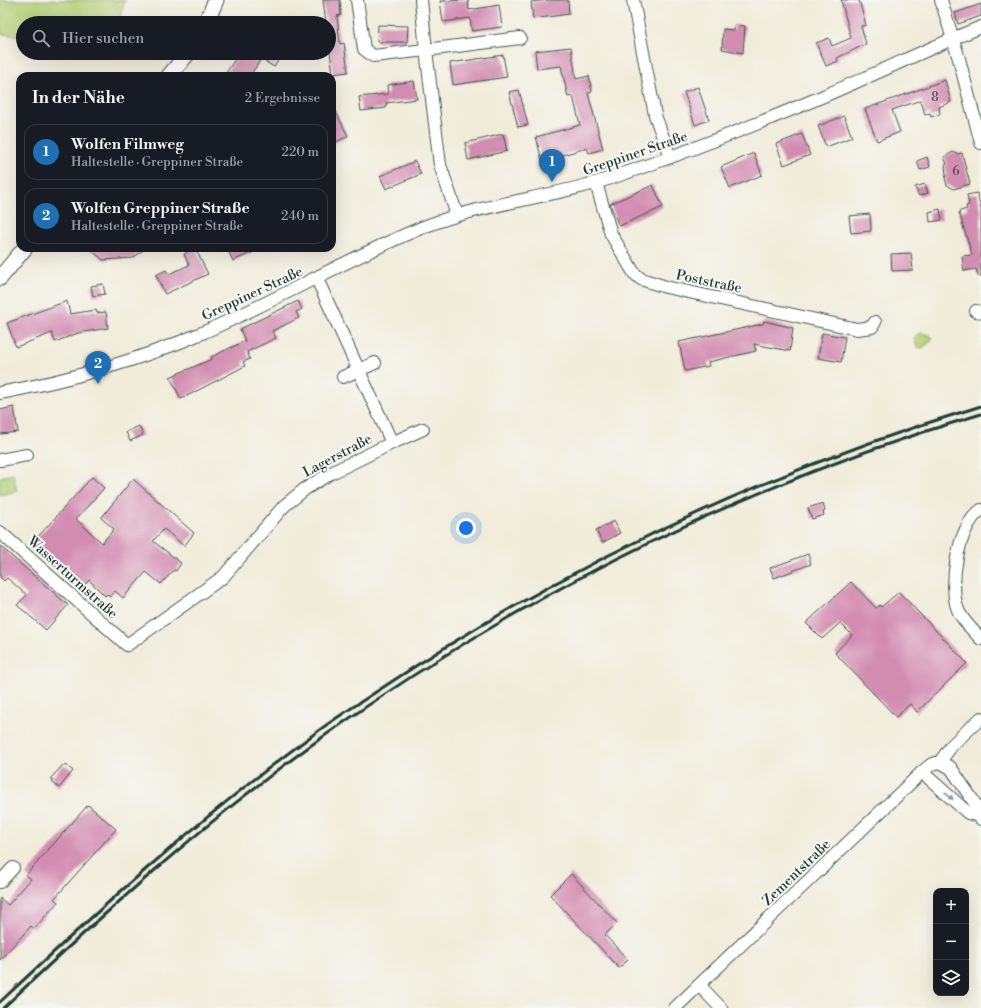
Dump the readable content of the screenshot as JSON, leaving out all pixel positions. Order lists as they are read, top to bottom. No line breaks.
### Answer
{"streets":{"street":["Greppiner Straße","Poststraße","Lagerstraße","Wasserturmstraße","Zementstraße"]},"crossings":[["Greppiner Straße","Poststraße"],["Greppiner Straße","Lagerstraße"],["Lagerstraße","Wasserturmstraße"]],"house_numbers":["8","6"],"page":{"search":"Hier suchen","heading":["In der Nähe","2 Ergebnisse"],"list":[{"mark":"1","name":"Wolfen Filmweg","note":"Haltestelle · Greppiner Straße","value":"220 m"},{"mark":"2","name":"Wolfen Greppiner Straße","note":"Haltestelle · Greppiner Straße","value":"240 m"}],"pins":["1","2"],"map_buttons":["+","−"]}}
